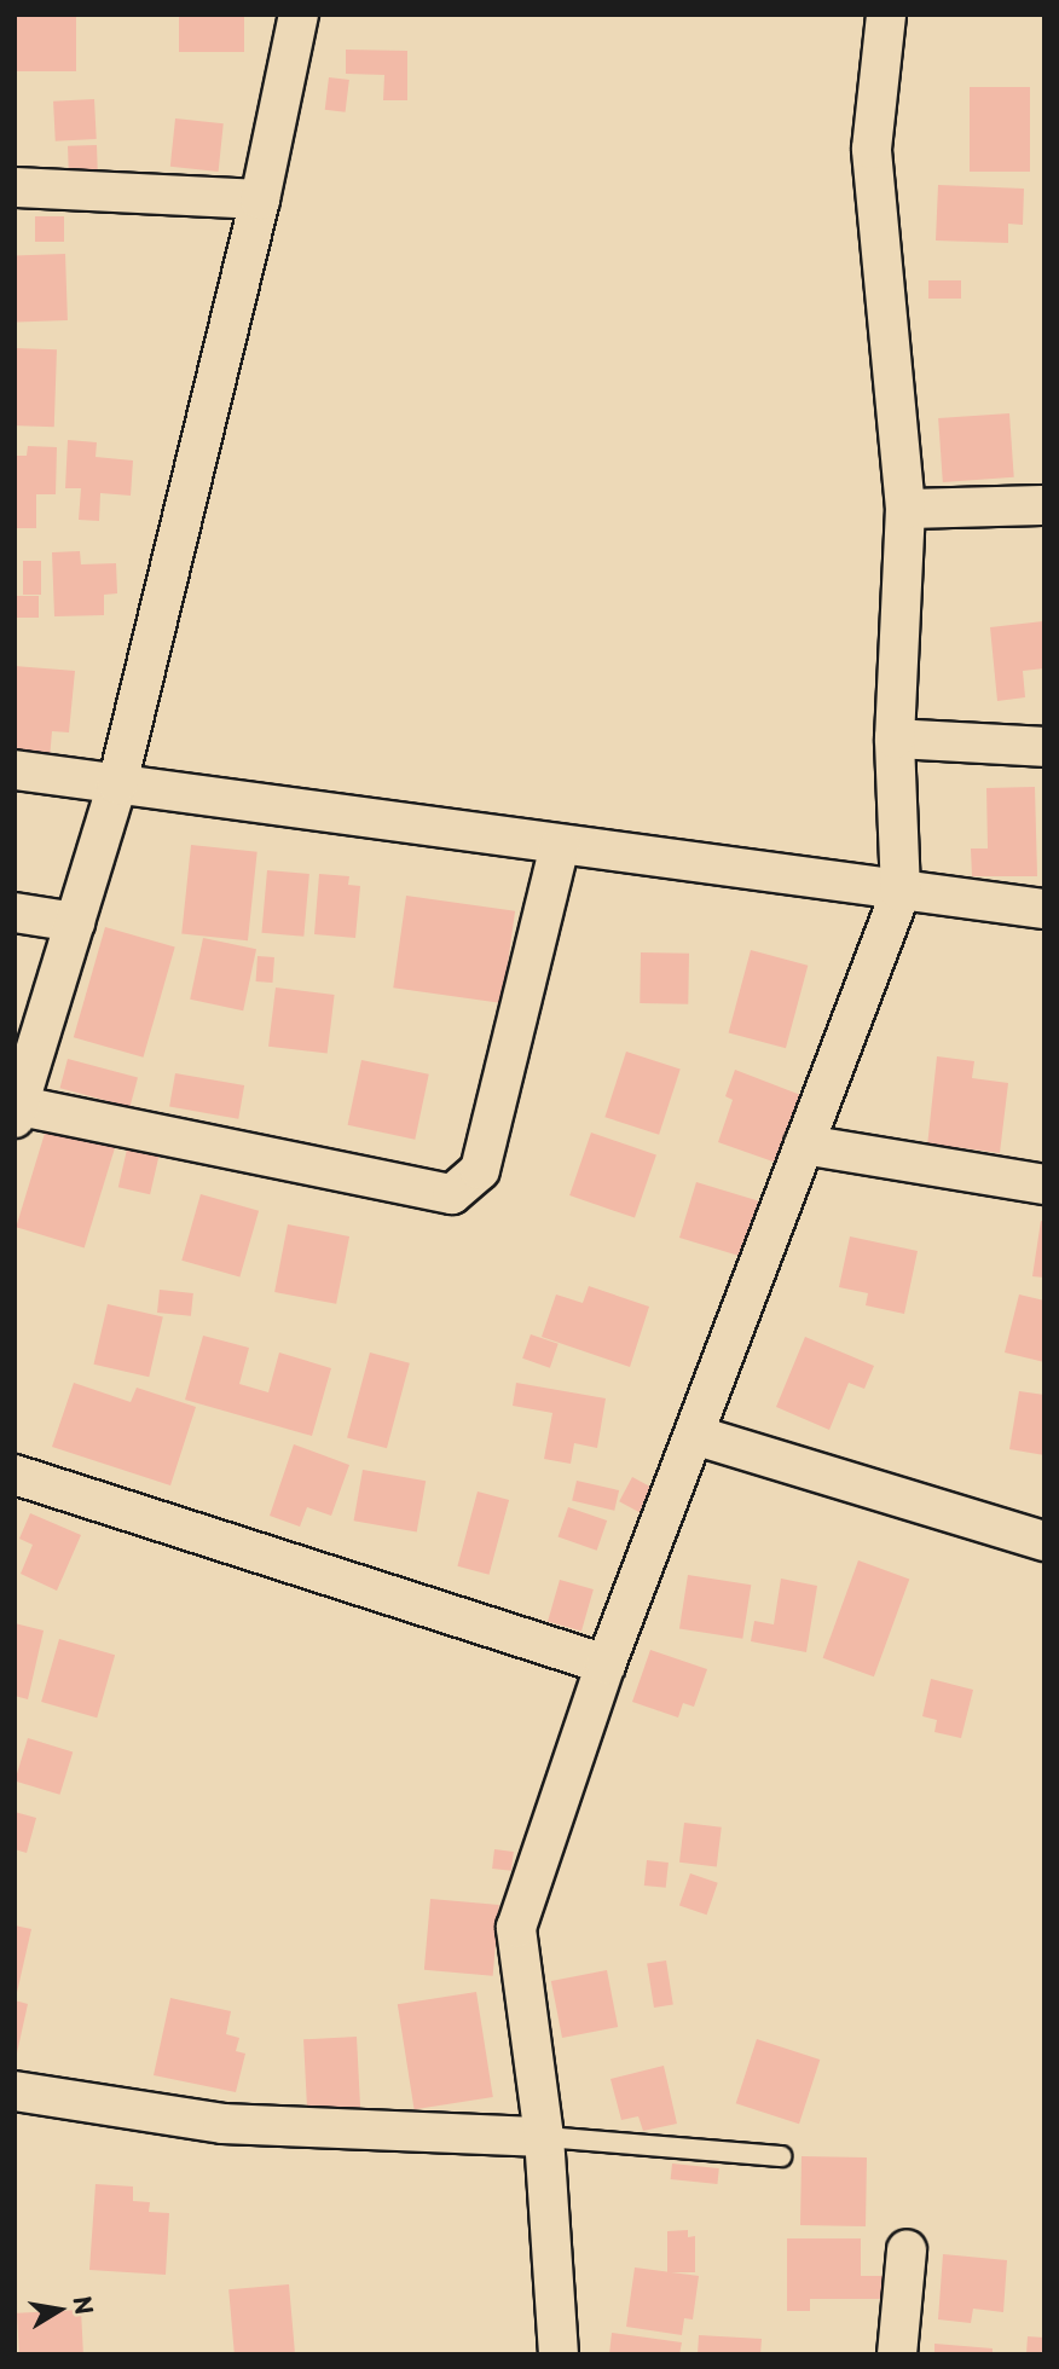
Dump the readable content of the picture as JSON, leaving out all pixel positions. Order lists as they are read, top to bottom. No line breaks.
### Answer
{"north":"right"}
